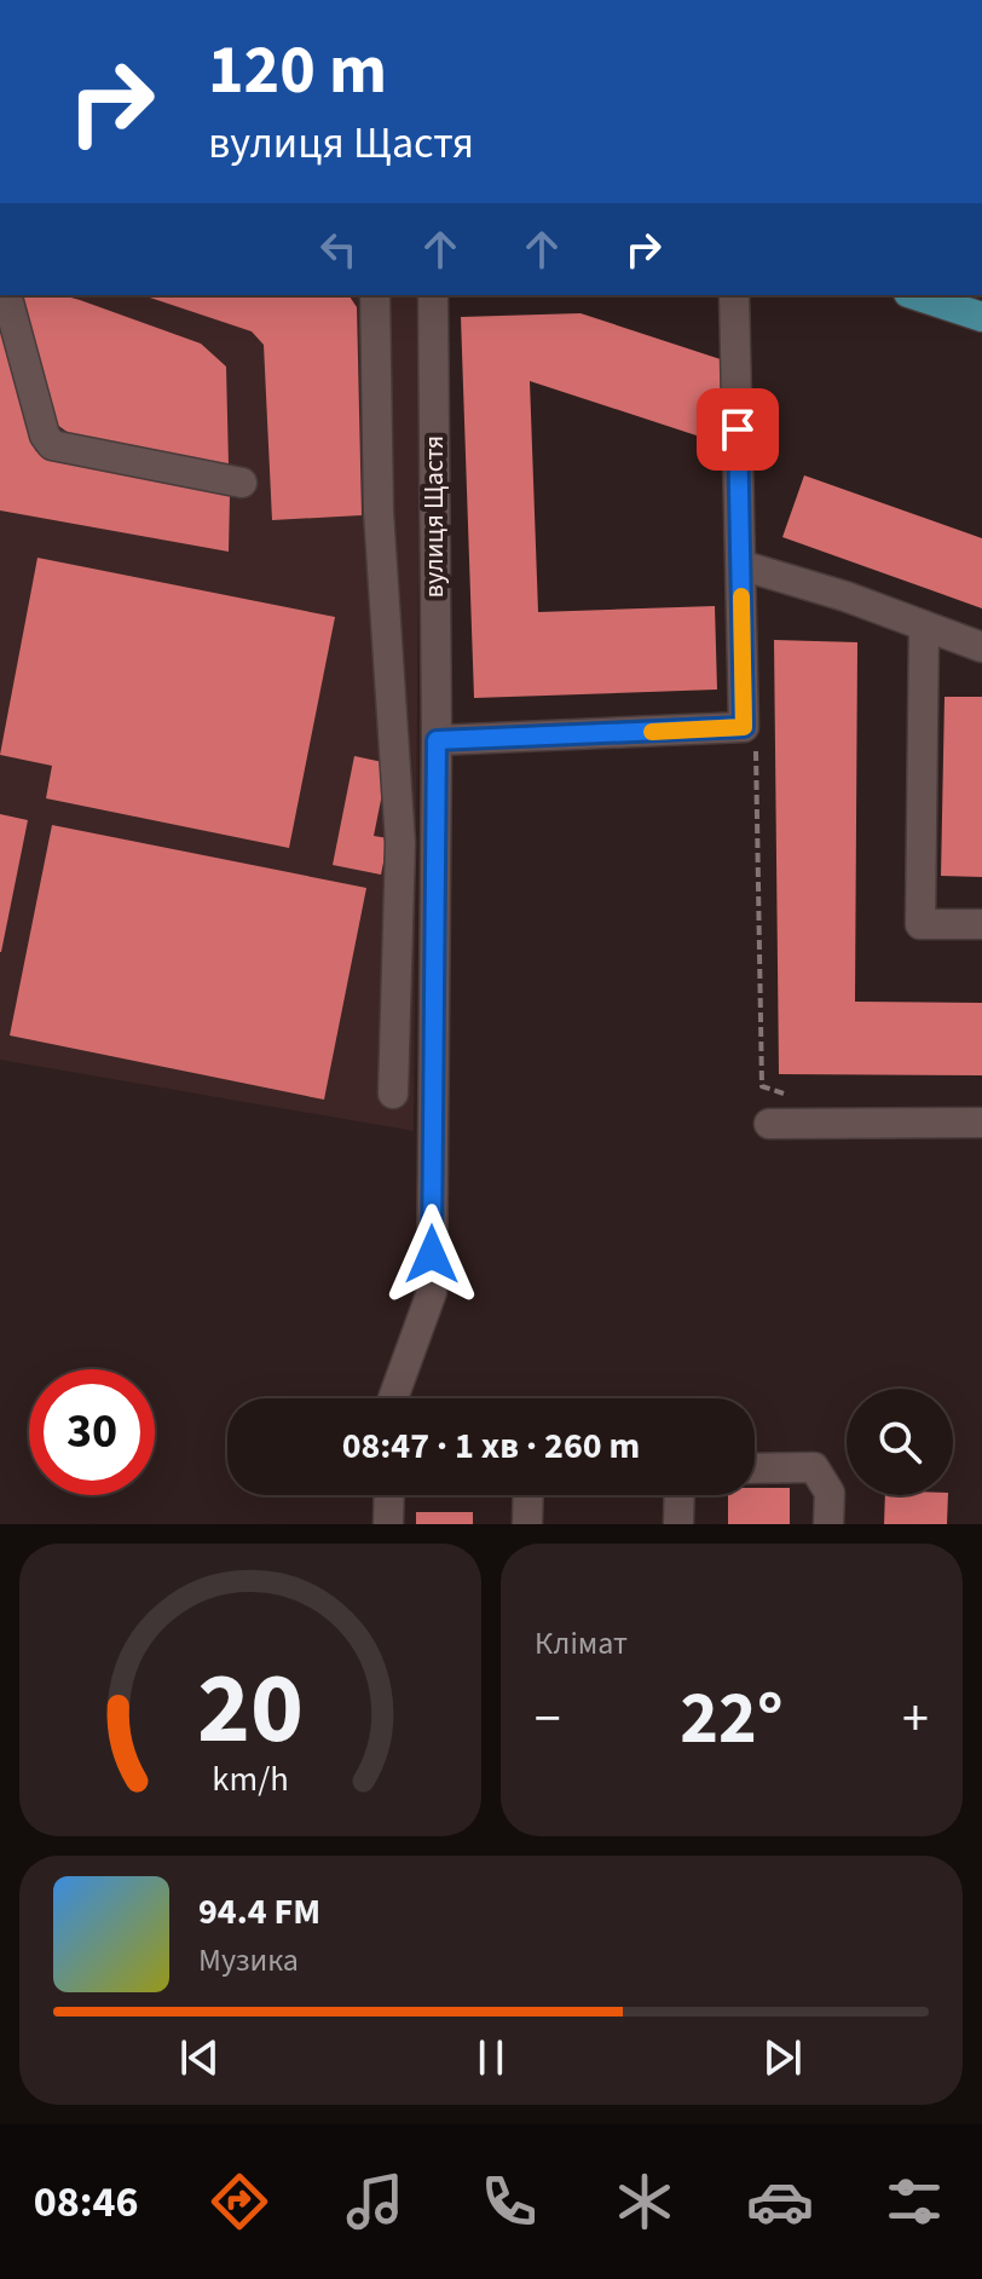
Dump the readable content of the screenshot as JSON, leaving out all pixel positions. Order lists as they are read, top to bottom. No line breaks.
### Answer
{"streets":{"street":["вулиця Щастя"]},"page":{"turn":["120 m","вулиця Щастя"],"limit":"30","trip":"08:47 · 1 хв · 260 m","tile":"Клімат","heat":["−","22°","+"],"song":["94.4 FM","Музика"],"tabs":"08:46","gauge":["20","km/h"]}}
